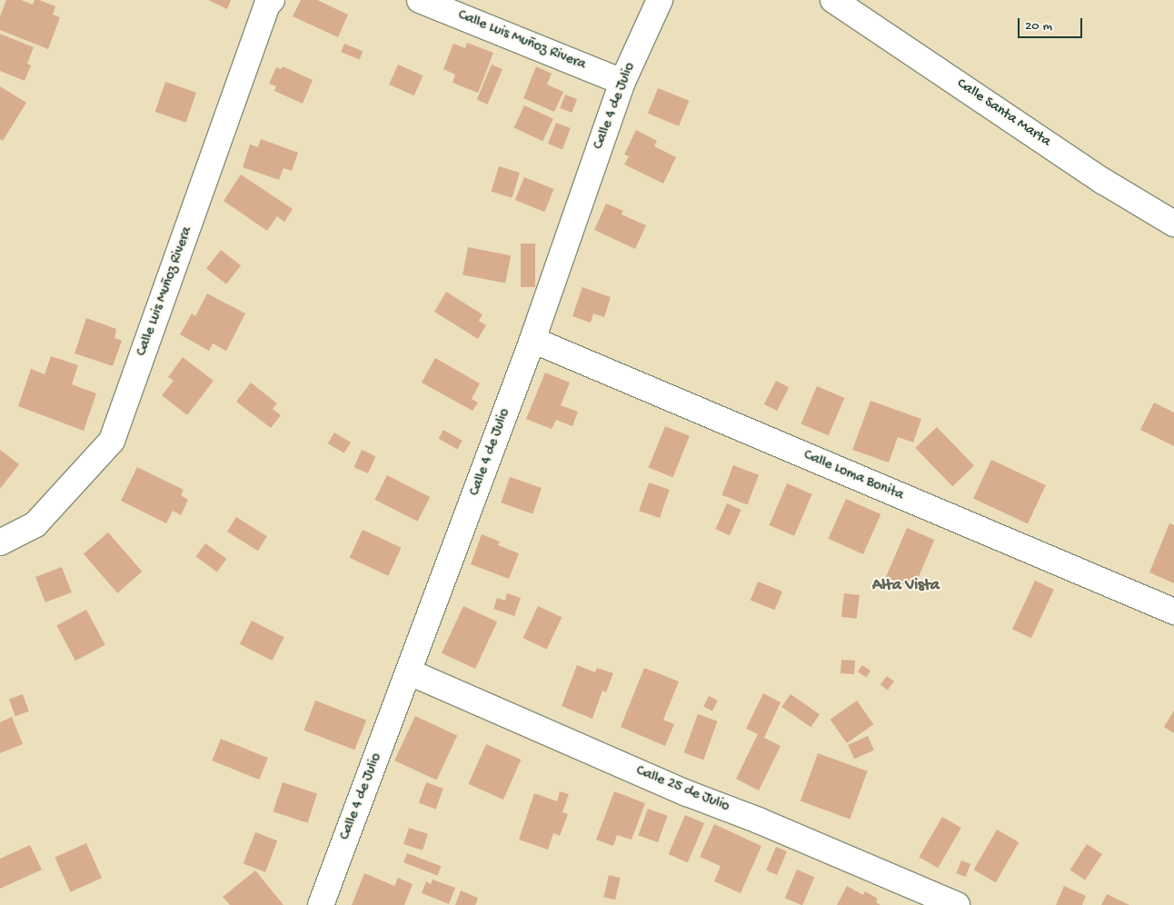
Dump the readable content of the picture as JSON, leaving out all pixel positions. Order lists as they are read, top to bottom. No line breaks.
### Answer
{"streets":{"street":["Calle Luis Muñoz Rivera","Calle 4 de Julio","Calle Santa Marta","Calle Loma Bonita","Calle 25 de Julio"]},"crossings":[["Calle Luis Muñoz Rivera","Calle 4 de Julio"],["Calle 4 de Julio","Calle Loma Bonita"],["Calle 4 de Julio","Calle 25 de Julio"]],"districts":["Alta Vista"],"scale_bar":"20 m"}
